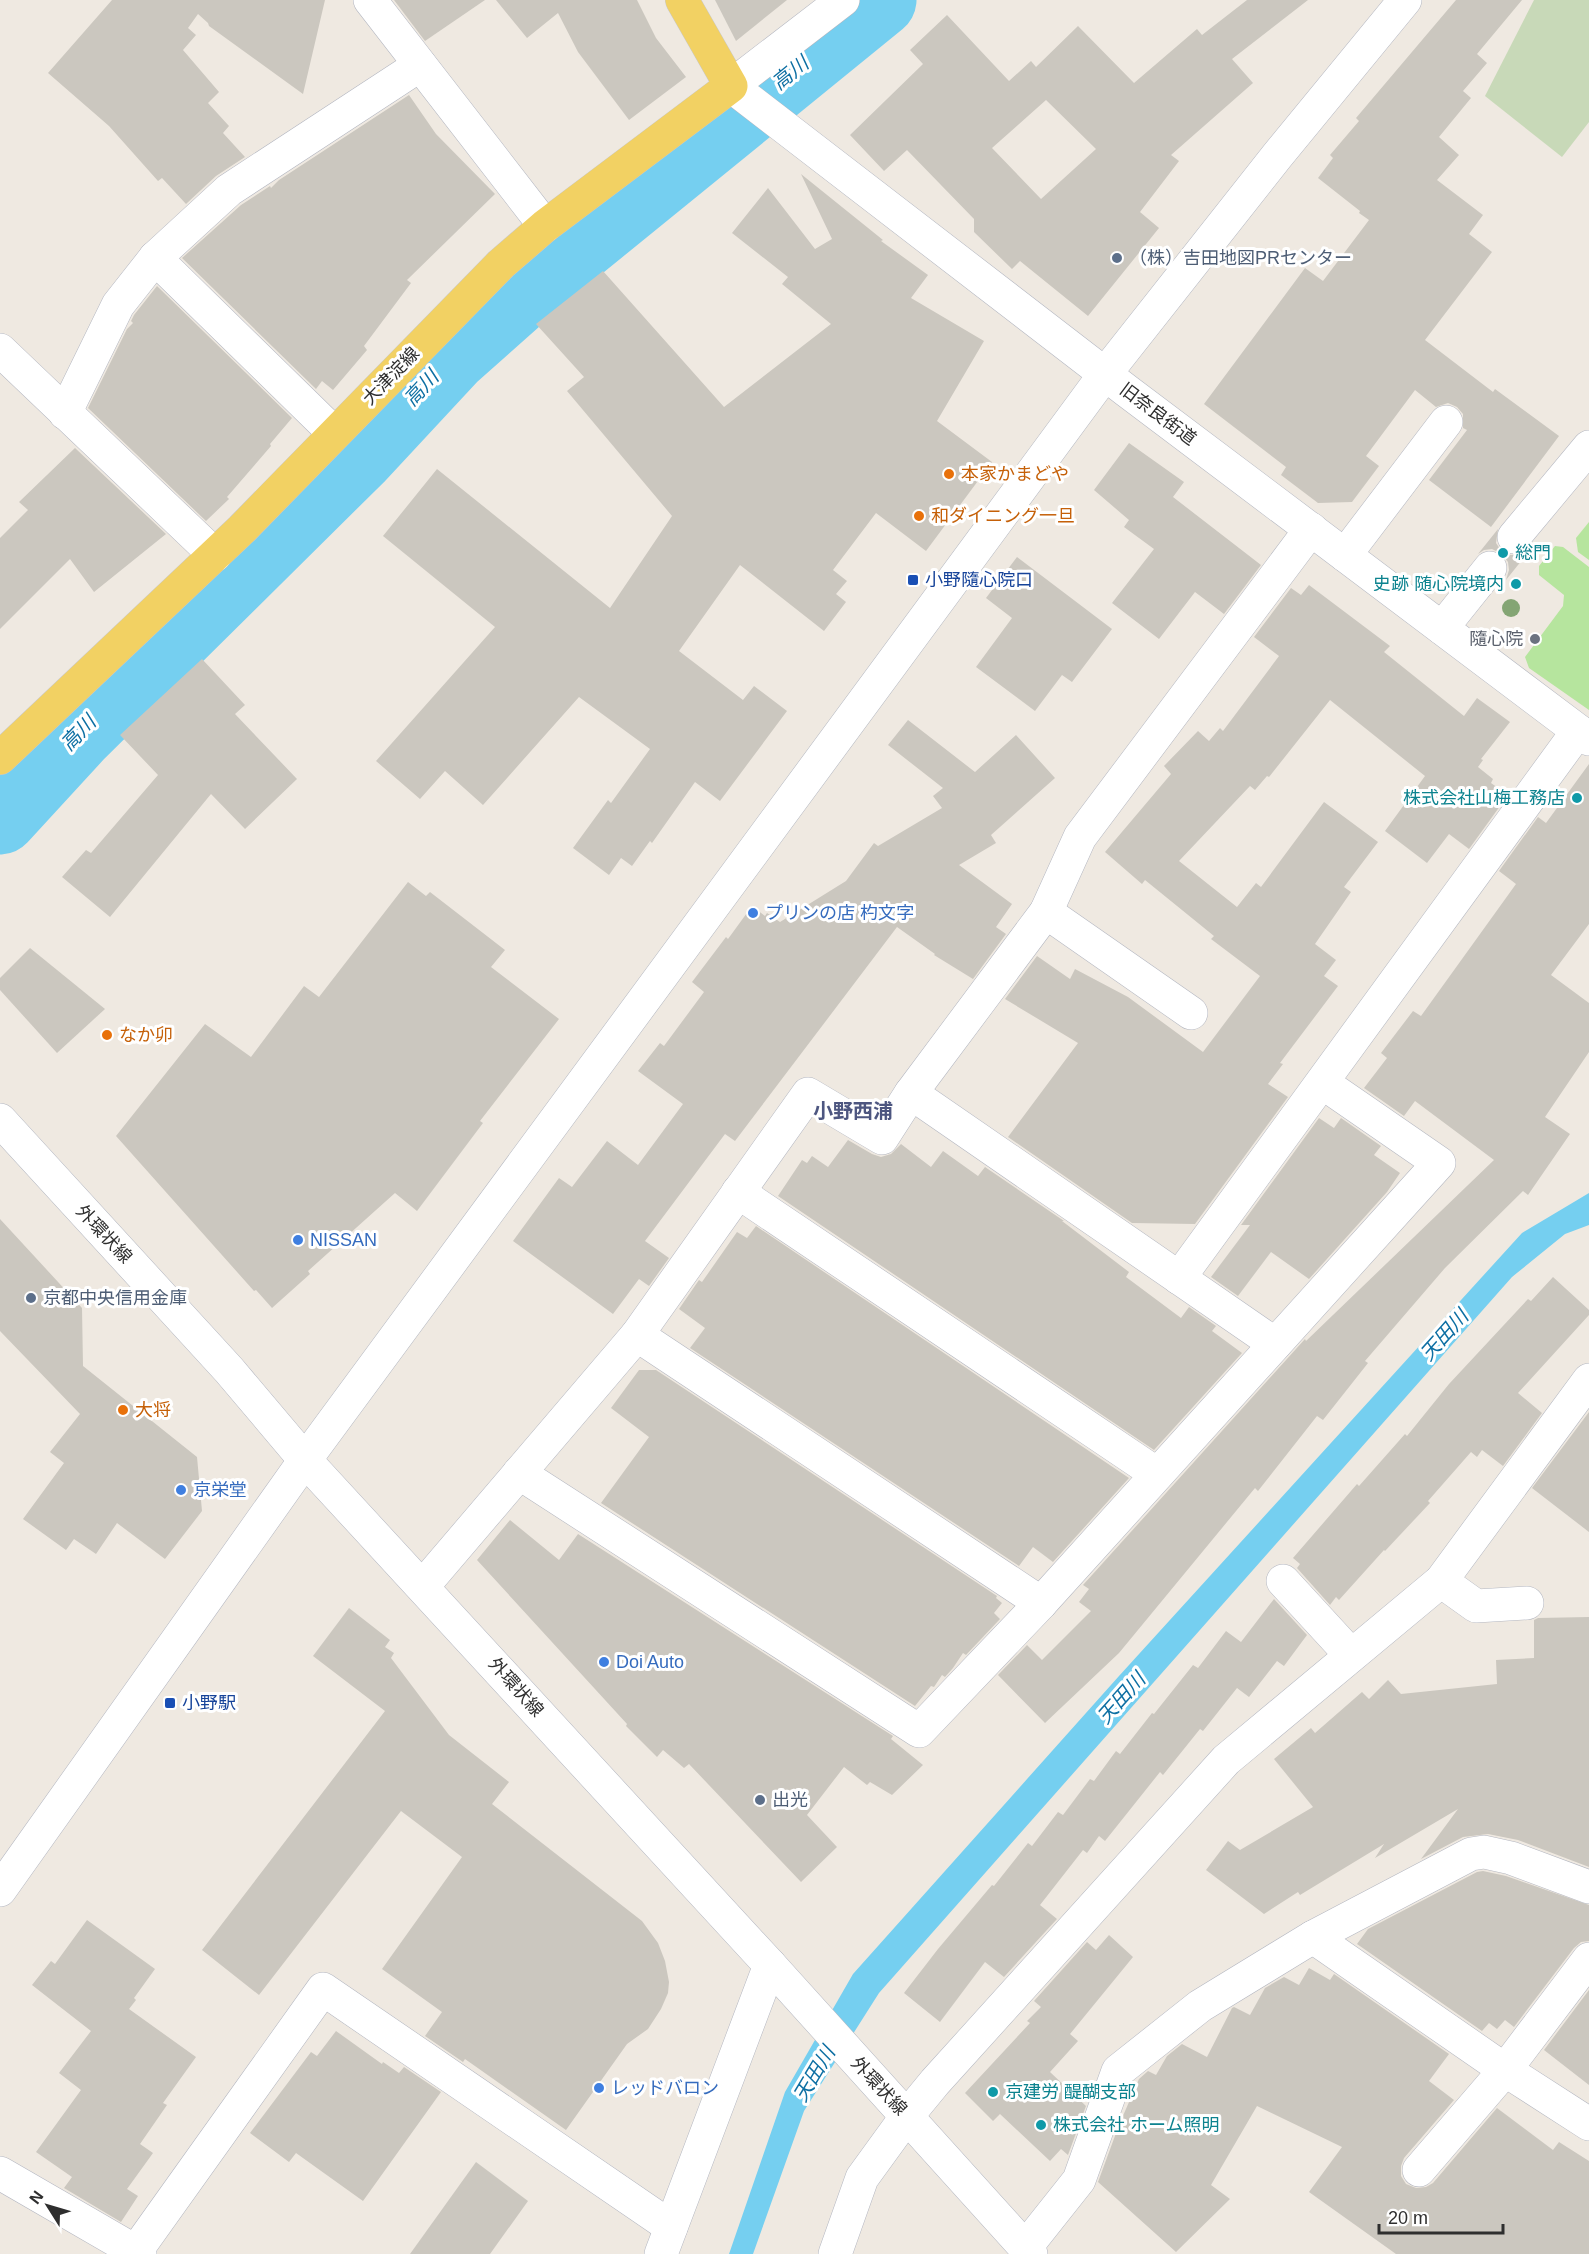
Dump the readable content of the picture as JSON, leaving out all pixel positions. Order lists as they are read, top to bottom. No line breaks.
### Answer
{"streets":{"main road":["大津淀線"],"street":["旧奈良街道","外環状線"]},"crossings":[["大津淀線","旧奈良街道"]],"districts":["小野西浦"],"water":["高川","天田川"],"places":{"other":["（株）吉田地図PRセンター","本家かまどや","和ダイニング一旦","総門","史跡 随心院境内","隨心院","株式会社山梅工務店","プリンの店 杓文字","なか卯","NISSAN","京都中央信用金庫","大将","京栄堂","Doi Auto","出光","レッドバロン","京建労 醍醐支部","株式会社 ホーム照明"],"transit":["小野隨心院口","小野駅"]},"scale_bar":"20 m","north":"top left"}
